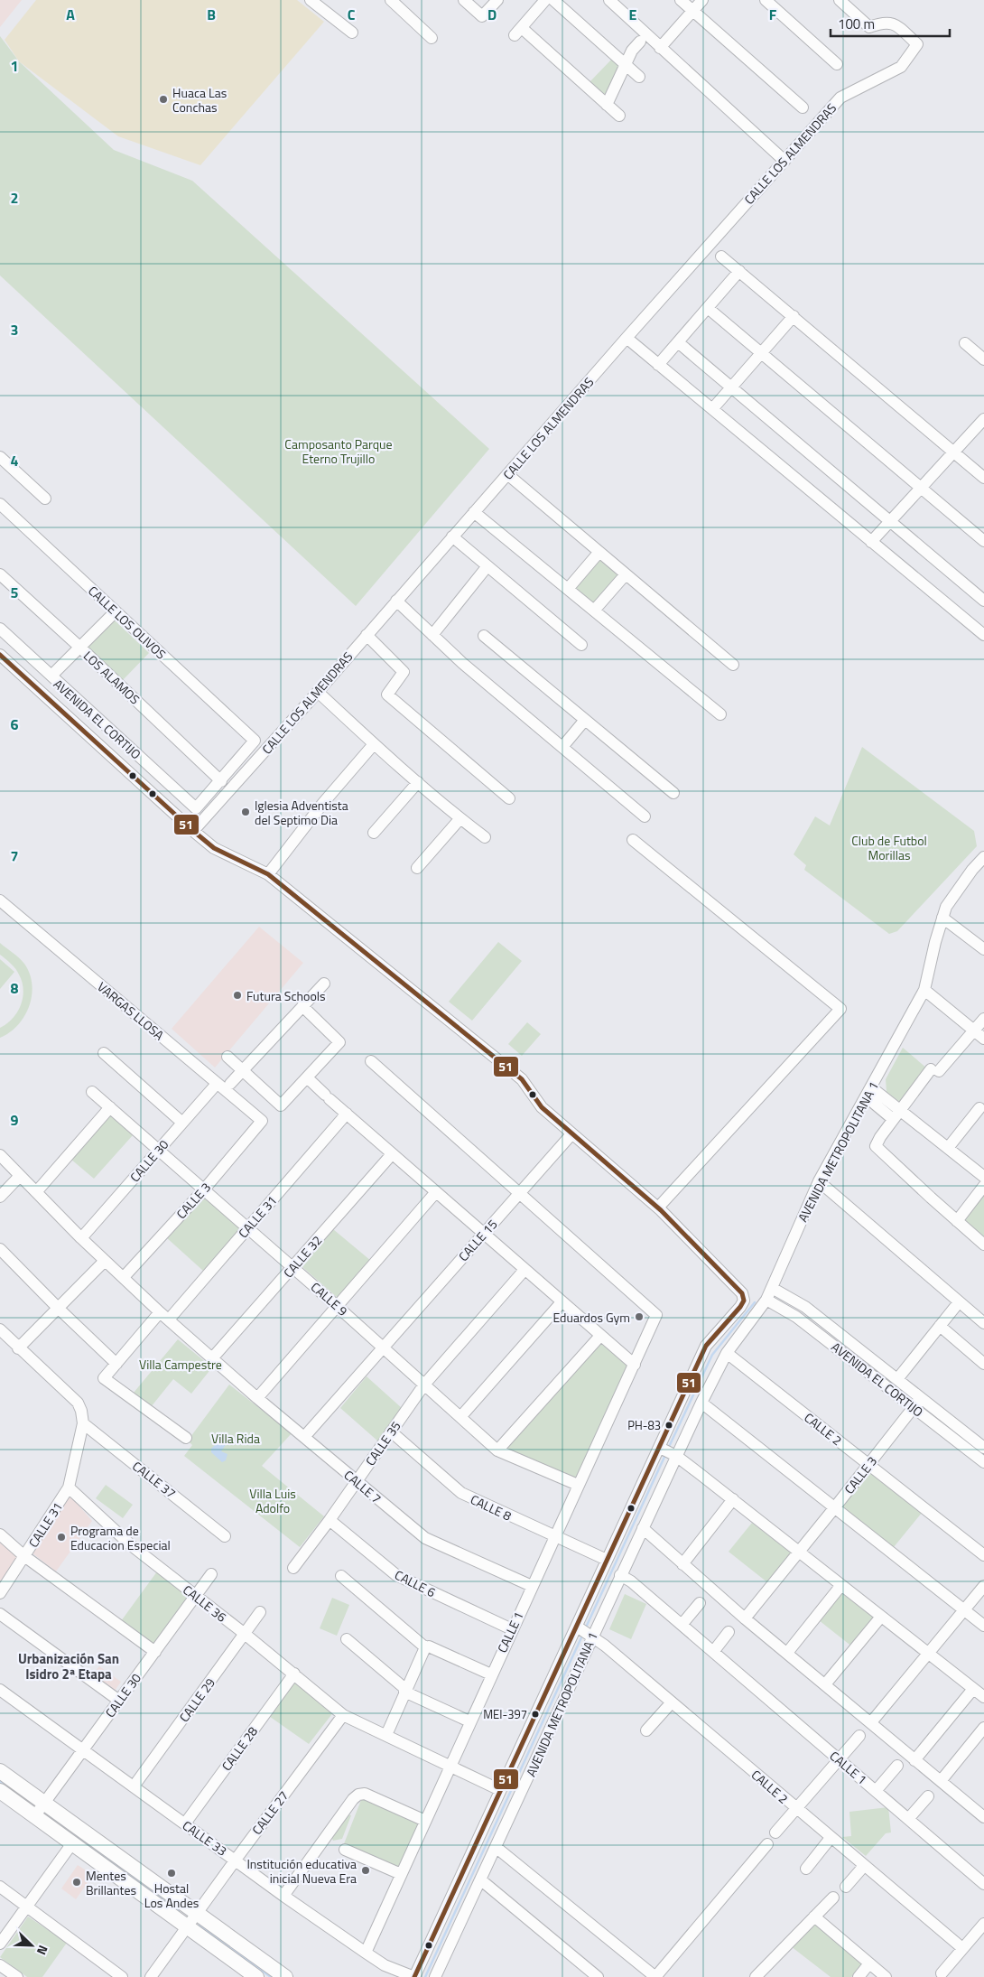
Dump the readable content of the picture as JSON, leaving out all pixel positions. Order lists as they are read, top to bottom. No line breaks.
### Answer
{"streets":{"street":["CALLE LOS ALMENDRAS","CALLE LOS OLIVOS","LOS ALAMOS","AVENIDA EL CORTIJO","VARGAS LLOSA","AVENIDA METROPOLITANA 1","CALLE 30","CALLE 3","CALLE 31","CALLE 15","CALLE 32","CALLE 9","CALLE 2","CALLE 35","CALLE 37","CALLE 7","CALLE 8","CALLE 6","CALLE 36","CALLE 1","CALLE 29","CALLE 28","CALLE 27","CALLE 33"]},"crossings":[["CALLE LOS OLIVOS","LOS ALAMOS"],["CALLE LOS OLIVOS","AVENIDA EL CORTIJO"],["LOS ALAMOS","AVENIDA EL CORTIJO"],["AVENIDA EL CORTIJO","AVENIDA METROPOLITANA 1"],["AVENIDA EL CORTIJO","CALLE 3"],["VARGAS LLOSA","CALLE 30"],["VARGAS LLOSA","CALLE 3"],["AVENIDA METROPOLITANA 1","CALLE 2"],["AVENIDA METROPOLITANA 1","CALLE 8"],["AVENIDA METROPOLITANA 1","CALLE 1"],["AVENIDA METROPOLITANA 1","CALLE 33"],["CALLE 30","CALLE 9"],["CALLE 30","CALLE 7"],["CALLE 30","CALLE 36"],["CALLE 30","CALLE 33"],["CALLE 3","CALLE 9"],["CALLE 3","CALLE 2"],["CALLE 3","CALLE 7"],["CALLE 31","CALLE 9"],["CALLE 31","CALLE 37"],["CALLE 31","CALLE 7"],["CALLE 31","CALLE 36"],["CALLE 15","CALLE 9"],["CALLE 15","CALLE 7"],["CALLE 15","CALLE 1"],["CALLE 32","CALLE 9"],["CALLE 32","CALLE 7"],["CALLE 9","CALLE 35"],["CALLE 9","CALLE 1"],["CALLE 35","CALLE 7"],["CALLE 35","CALLE 8"],["CALLE 35","CALLE 6"],["CALLE 7","CALLE 1"],["CALLE 8","CALLE 1"],["CALLE 6","CALLE 1"],["CALLE 36","CALLE 29"],["CALLE 36","CALLE 28"],["CALLE 36","CALLE 27"],["CALLE 1","CALLE 33"],["CALLE 29","CALLE 33"],["CALLE 28","CALLE 33"],["CALLE 27","CALLE 33"]],"districts":["Urbanización San Isidro 2ª Etapa"],"parks":["Camposanto Parque Eterno Trujillo","Club de Futbol Morillas","Villa Campestre","Villa Rida","Villa Luis Adolfo"],"places":["Huaca Las Conchas","Iglesia Adventista del Septimo Dia","Futura Schools","Eduardos Gym","PH-83","Programa de Educacion Especial","MEI-397","Institución educativa inicial Nueva Era","Hostal Los Andes","Mentes Brillantes"],"lines":["transit line 51"],"scale_bar":"100 m","north":"bottom right","grid":{"columns":["A","B","C","D","E","F"],"rows":["1","2","3","4","5","6","7","8","9"]}}
